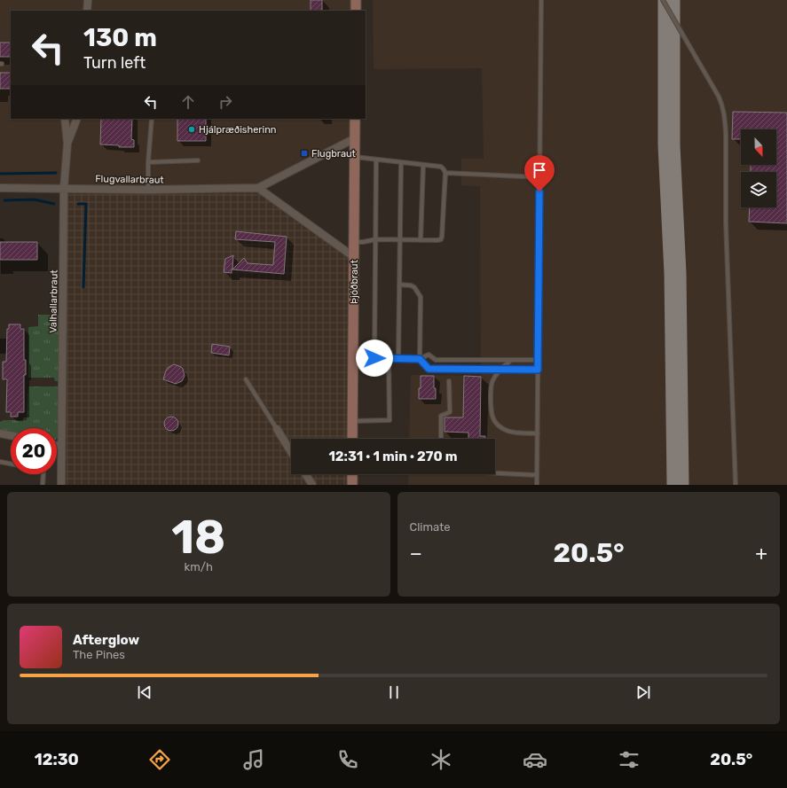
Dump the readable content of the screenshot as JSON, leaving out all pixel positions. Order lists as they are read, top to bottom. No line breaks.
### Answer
{"streets":{"street":["Flugvallarbraut","Þjóðbraut","Valhallarbraut"]},"crossings":[["Flugvallarbraut","Þjóðbraut"],["Flugvallarbraut","Valhallarbraut"]],"places":{"other":["Hjálpræðisherinn"],"transit":["Flugbraut"]},"north":"bottom","page":{"turn":["130 m","Turn left"],"limit":"20","trip":"12:31 · 1 min · 270 m","tile":[["18","km/h"],"Climate"],"heat":["−","20.5°","+"],"song":["Afterglow","The Pines"],"tabs":["12:30","20.5°"]}}
